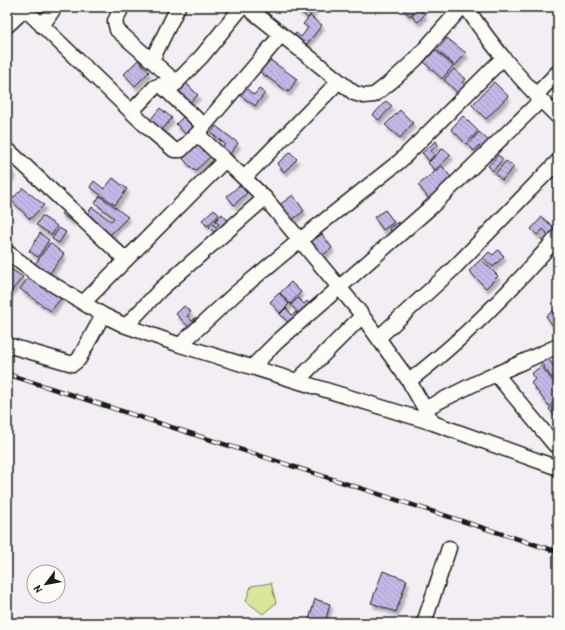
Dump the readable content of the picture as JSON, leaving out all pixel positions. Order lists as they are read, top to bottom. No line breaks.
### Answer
{"north":"bottom left"}
